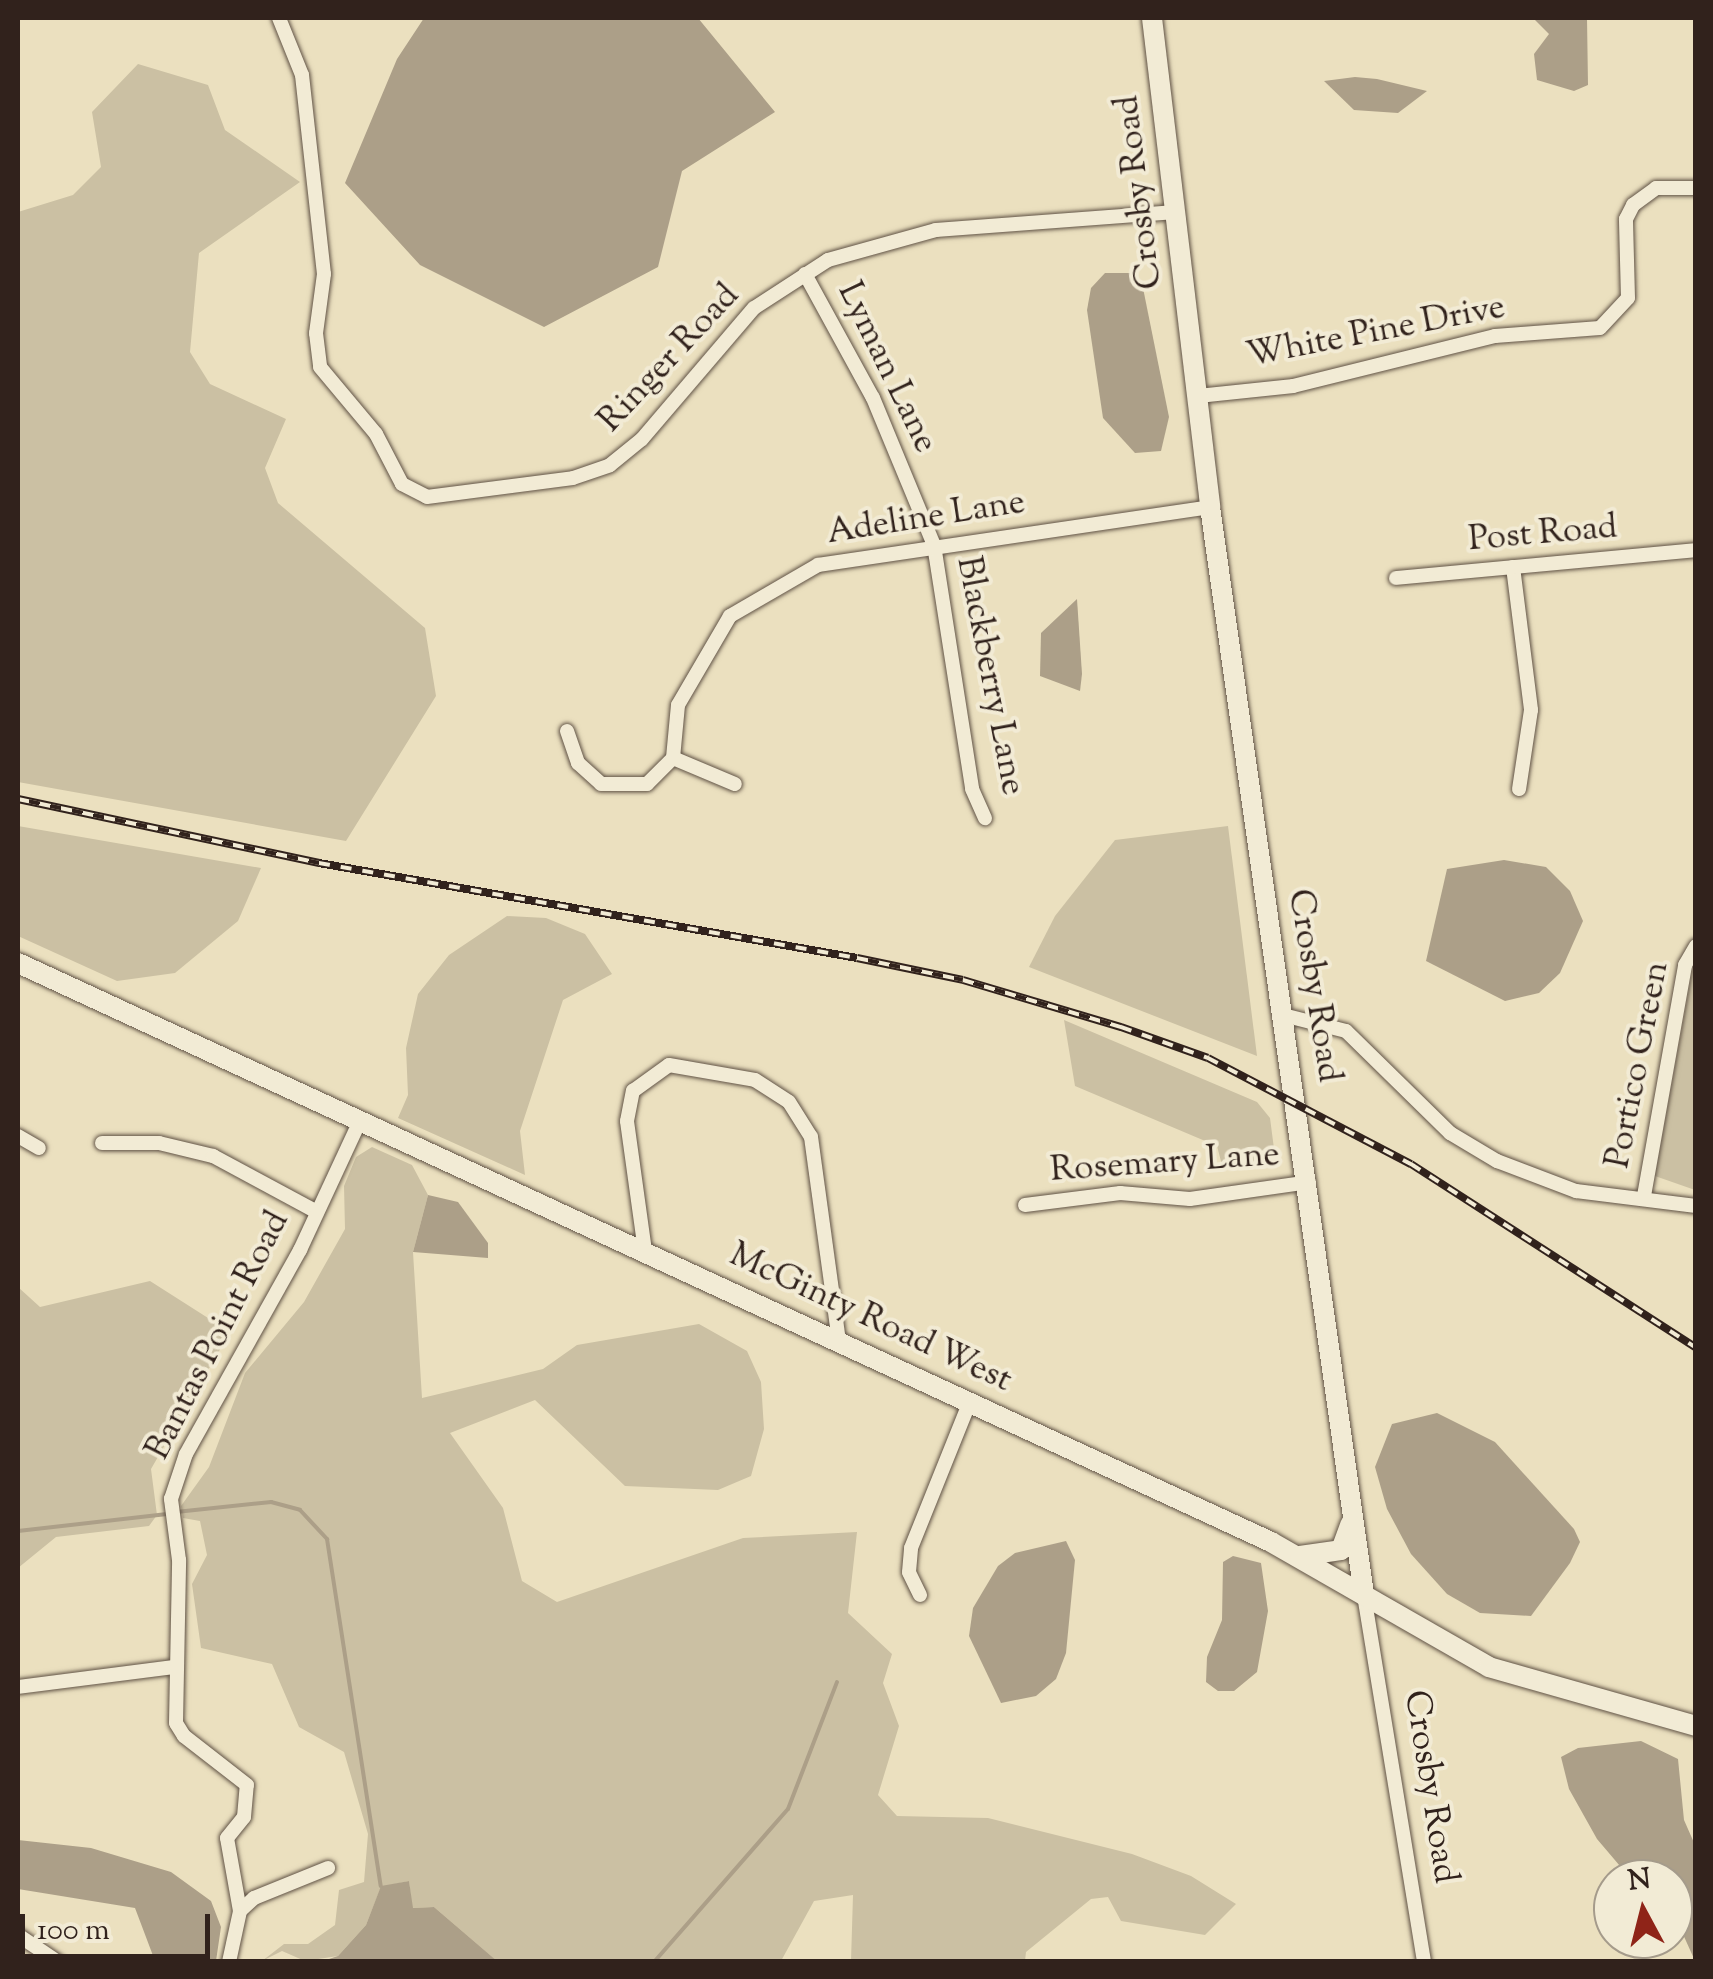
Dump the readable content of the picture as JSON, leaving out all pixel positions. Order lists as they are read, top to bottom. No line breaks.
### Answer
{"streets":{"main road":["Crosby Road","McGinty Road West"],"street":["White Pine Drive","Ringer Road","Lyman Lane","Adeline Lane","Post Road","Blackberry Lane","Portico Green","Rosemary Lane","Bantas Point Road"]},"crossings":[["Crosby Road","White Pine Drive"],["Crosby Road","Ringer Road"],["Crosby Road","Adeline Lane"],["Crosby Road","Rosemary Lane"],["Crosby Road","McGinty Road West"],["Ringer Road","Lyman Lane"],["Lyman Lane","Adeline Lane"],["Lyman Lane","Blackberry Lane"],["Adeline Lane","Blackberry Lane"],["McGinty Road West","Bantas Point Road"]],"scale_bar":"100 m","north":"top"}
